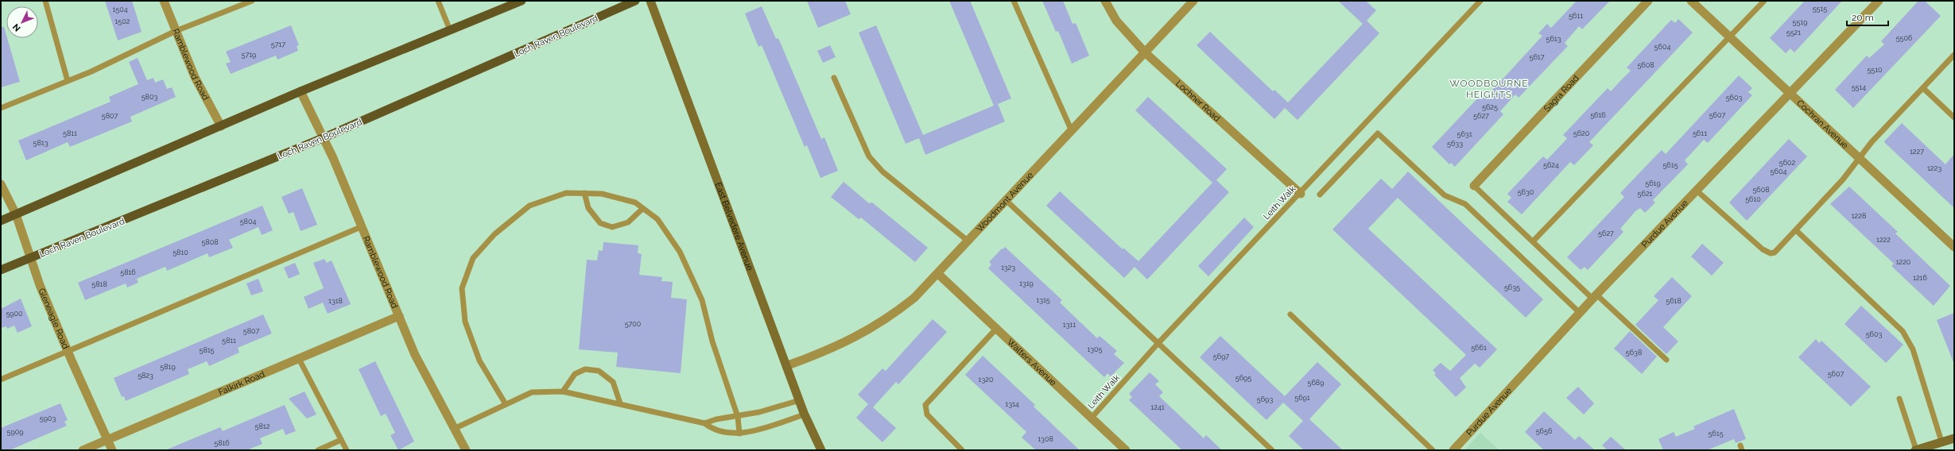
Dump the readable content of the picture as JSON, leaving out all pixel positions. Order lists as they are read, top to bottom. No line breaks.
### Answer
{"streets":{"main road":["Loch Raven Boulevard","East Belvedere Avenue"],"street":["Ramblewood Road","Sagra Road","Lochner Road","Cochran Avenue","Woodmont Avenue","Purdue Avenue","Gleneagle Road","Walters Avenue","Falkirk Road"],"lane":["Leith Walk"]},"crossings":[["Loch Raven Boulevard","Ramblewood Road"],["Loch Raven Boulevard","Gleneagle Road"],["Ramblewood Road","Falkirk Road"],["Lochner Road","Woodmont Avenue"],["Lochner Road","Leith Walk"],["Cochran Avenue","Purdue Avenue"],["Woodmont Avenue","East Belvedere Avenue"],["Woodmont Avenue","Walters Avenue"],["Leith Walk","Walters Avenue"],["Gleneagle Road","Falkirk Road"]],"districts":["WOODBOURNE HEIGHTS"],"house_numbers":["5515","1504","5611","1502","5519","5521","5506","5613","5717","5604","5719","5617","5608","5510","5514","5803","5603","5625","5616","5607","5807","5627","5811","5620","5611","5631","5813","5633","1227","5602","5624","5615","1223","5604","5619","5608","5630","5621","5610","1228","5804","5627","1222","5808","5810","1220","1323","5816","1216","1319","5818","5635","1315","1318","5618","5900","5700","1311","5807","5603","5811","5661","1305","5815","5638","5697","5819","5607","5823","5695","1320","5689","5691","5693","1314","1241","5903","5812","5656","5909","5615","1308","5816"],"scale_bar":"20 m","north":"bottom left"}
